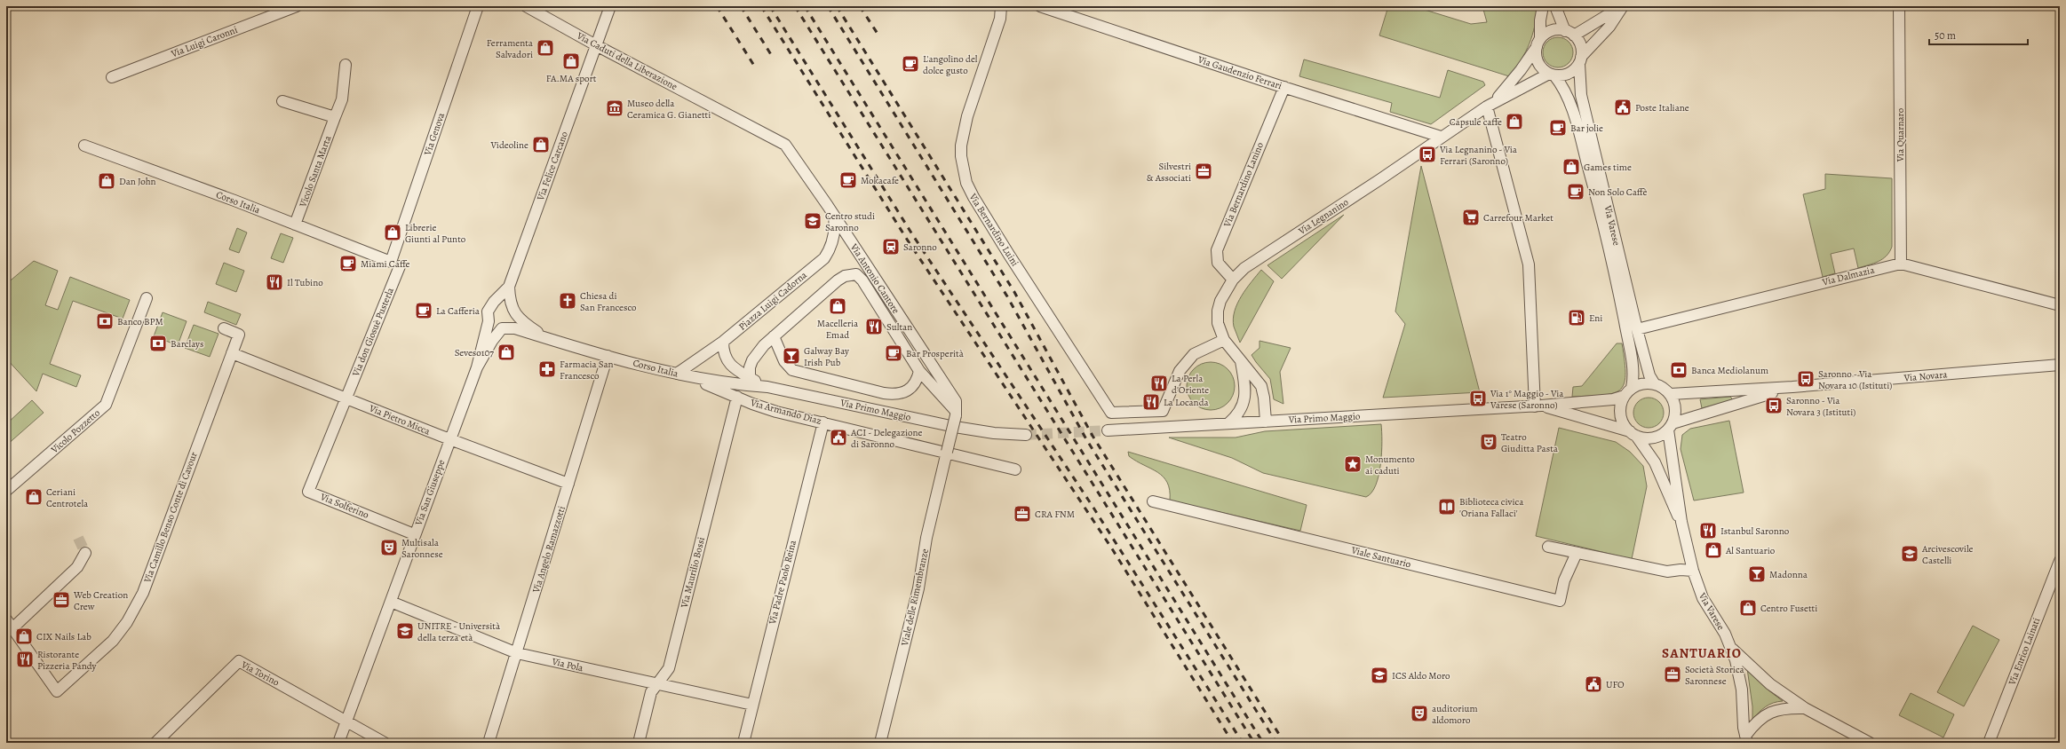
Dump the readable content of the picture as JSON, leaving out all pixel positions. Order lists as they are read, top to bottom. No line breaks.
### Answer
{"streets":{"street":["Via Luigi Caronni","Via Caduti della Liberazione","Via Gaudenzio Ferrari","Via Genova","Via Quarnaro","Via Felice Carcano","Vicolo Santa Marta","Via Bernardino Lanino","Corso Italia","Via Legnanino","Via Varese","Via Bernardino Luini","Via Dalmazia","Via Antonio Cantore","Piazza Luigi Cadorna","Via don Giosuè Pusterla","Via Novara","Via Primo Maggio","Via Armando Diaz","Via Pietro Micca","Vicolo Pozzetto","Via San Giuseppe","Via Solferino","Via Camillo Benso Conte di Cavour","Via Angelo Ramazzotti","Viale Santuario","Via Maurilio Bossi","Via Padre Paolo Reina","Viale delle Rimembranze","Via Enrico Lainati","Via Pola","Via Torino"]},"crossings":[["Via Caduti della Liberazione","Via Felice Carcano"],["Via Caduti della Liberazione","Via Antonio Cantore"],["Via Gaudenzio Ferrari","Via Bernardino Lanino"],["Via Gaudenzio Ferrari","Via Legnanino"],["Via Genova","Corso Italia"],["Via Genova","Via don Giosuè Pusterla"],["Via Quarnaro","Via Dalmazia"],["Via Felice Carcano","Corso Italia"],["Via Felice Carcano","Via San Giuseppe"],["Vicolo Santa Marta","Corso Italia"],["Via Bernardino Lanino","Via Legnanino"],["Corso Italia","Piazza Luigi Cadorna"],["Corso Italia","Via don Giosuè Pusterla"],["Corso Italia","Via Primo Maggio"],["Corso Italia","Via Armando Diaz"],["Corso Italia","Via San Giuseppe"],["Corso Italia","Via Angelo Ramazzotti"],["Via Legnanino","Via Varese"],["Via Legnanino","Via Bernardino Luini"],["Via Legnanino","Via Primo Maggio"],["Via Varese","Via Dalmazia"],["Via Varese","Via Novara"],["Via Varese","Via Primo Maggio"],["Via Antonio Cantore","Piazza Luigi Cadorna"],["Via Antonio Cantore","Via Armando Diaz"],["Via Antonio Cantore","Viale delle Rimembranze"],["Piazza Luigi Cadorna","Via Armando Diaz"],["Via don Giosuè Pusterla","Via Pietro Micca"],["Via don Giosuè Pusterla","Via Solferino"],["Via Novara","Via Primo Maggio"],["Via Armando Diaz","Via Maurilio Bossi"],["Via Armando Diaz","Via Padre Paolo Reina"],["Via Armando Diaz","Viale delle Rimembranze"],["Via Pietro Micca","Via San Giuseppe"],["Via Pietro Micca","Via Solferino"],["Via Pietro Micca","Via Camillo Benso Conte di Cavour"],["Via Pietro Micca","Via Angelo Ramazzotti"],["Via San Giuseppe","Via Solferino"],["Via San Giuseppe","Via Pola"],["Via San Giuseppe","Via Torino"],["Via Angelo Ramazzotti","Via Pola"],["Via Maurilio Bossi","Via Pola"],["Via Padre Paolo Reina","Via Pola"]],"districts":["SANTUARIO"],"places":{"shop":["Ferramenta Salvadori","FA.MA sport","Capsule caffe","Videoline","Games time","Dan John","Librerie Giunti al Punto","Macelleria Emad","Seveso107","Ceriani Centrotela","Al Santuario","Centro Fusetti","CIX Nails Lab"],"cafe":["L'angolino del dolce gusto","Bar jolie","Mokacafe","Non Solo Caffè","Miami Caffe","La Cafferia","Bar Prosperità"],"public building":["Poste Italiane","ACI - Delegazione di Saronno","UFO"],"museum":["Museo della Ceramica G. Gianetti"],"bus stop":["Via Legnanino - Via Ferrari (Saronno)","Saronno - Via Novara 10 (Istituti)","Via 1° Maggio - Via Varese (Saronno)","Saronno - Via Novara 3 (Istituti)"],"office":["Silvestri & Associati","CRA FNM","Web Creation Crew","Società Storica Saronnese"],"supermarket":["Carrefour Market"],"school or university":["Centro studi Saronno","Arcivescovile Castelli","UNITRE - Università della terza età","ICS Aldo Moro"],"station":["Saronno"],"restaurant":["Il Tubino","Sultan","La Perla d'Oriente","La Locanda","Istanbul Saronno","Ristorante Pizzeria Pandy"],"church":["Chiesa di San Francesco"],"fuel station":["Eni"],"bank":["Banco BPM","Barclays","Banca Mediolanum"],"bar":["Galway Bay Irish Pub","Madonna"],"pharmacy":["Farmacia San Francesco"],"theatre":["Teatro Giuditta Pasta","Multisala Saronnese","auditorium aldomoro"],"place":["Monumento ai caduti"],"library":["Biblioteca civica 'Oriana Fallaci'"]},"scale_bar":"50 m"}
